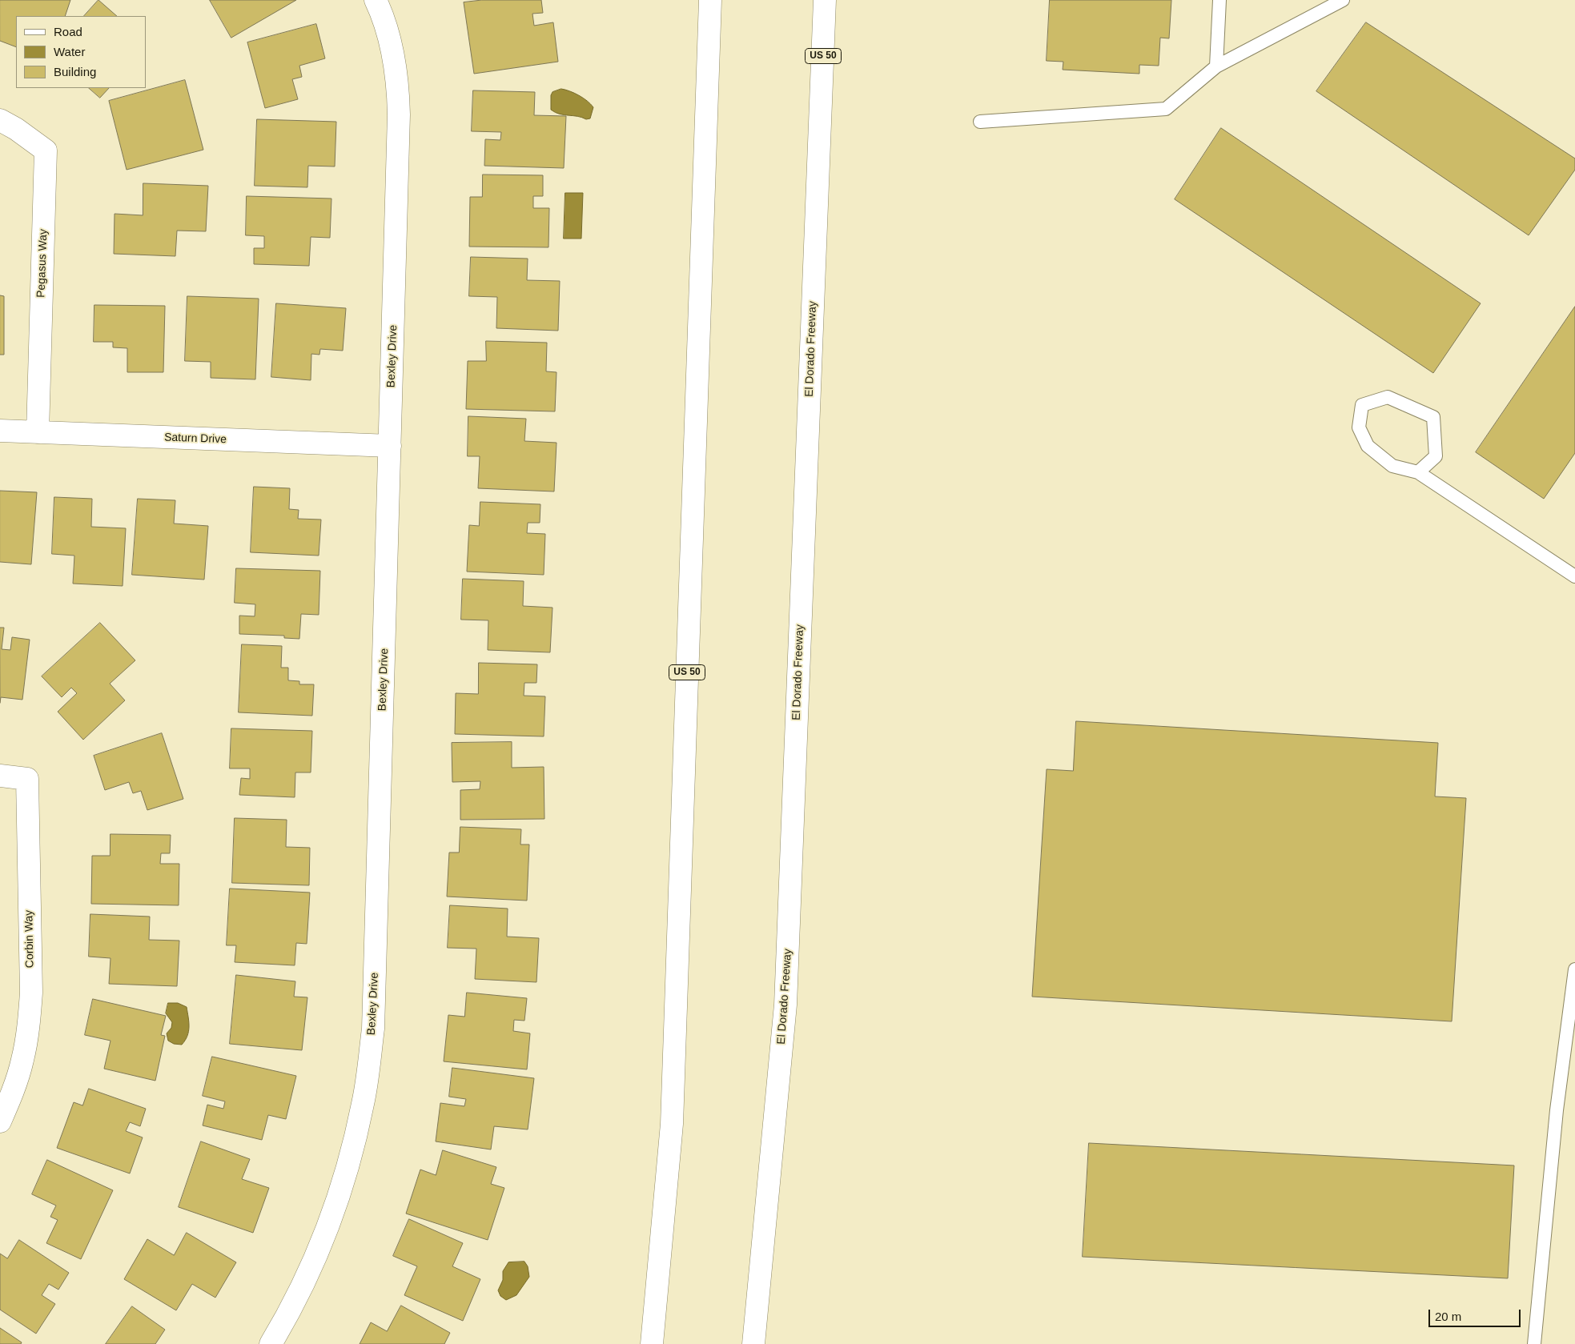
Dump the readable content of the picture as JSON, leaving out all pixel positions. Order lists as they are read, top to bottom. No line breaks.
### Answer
{"streets":{"main road":["US 50","Pegasus Way","El Dorado Freeway","Bexley Drive","Saturn Drive","Corbin Way"]},"crossings":[["Pegasus Way","Saturn Drive"],["Bexley Drive","Saturn Drive"]],"legend":["Road","Water","Building"],"scale_bar":"20 m"}
